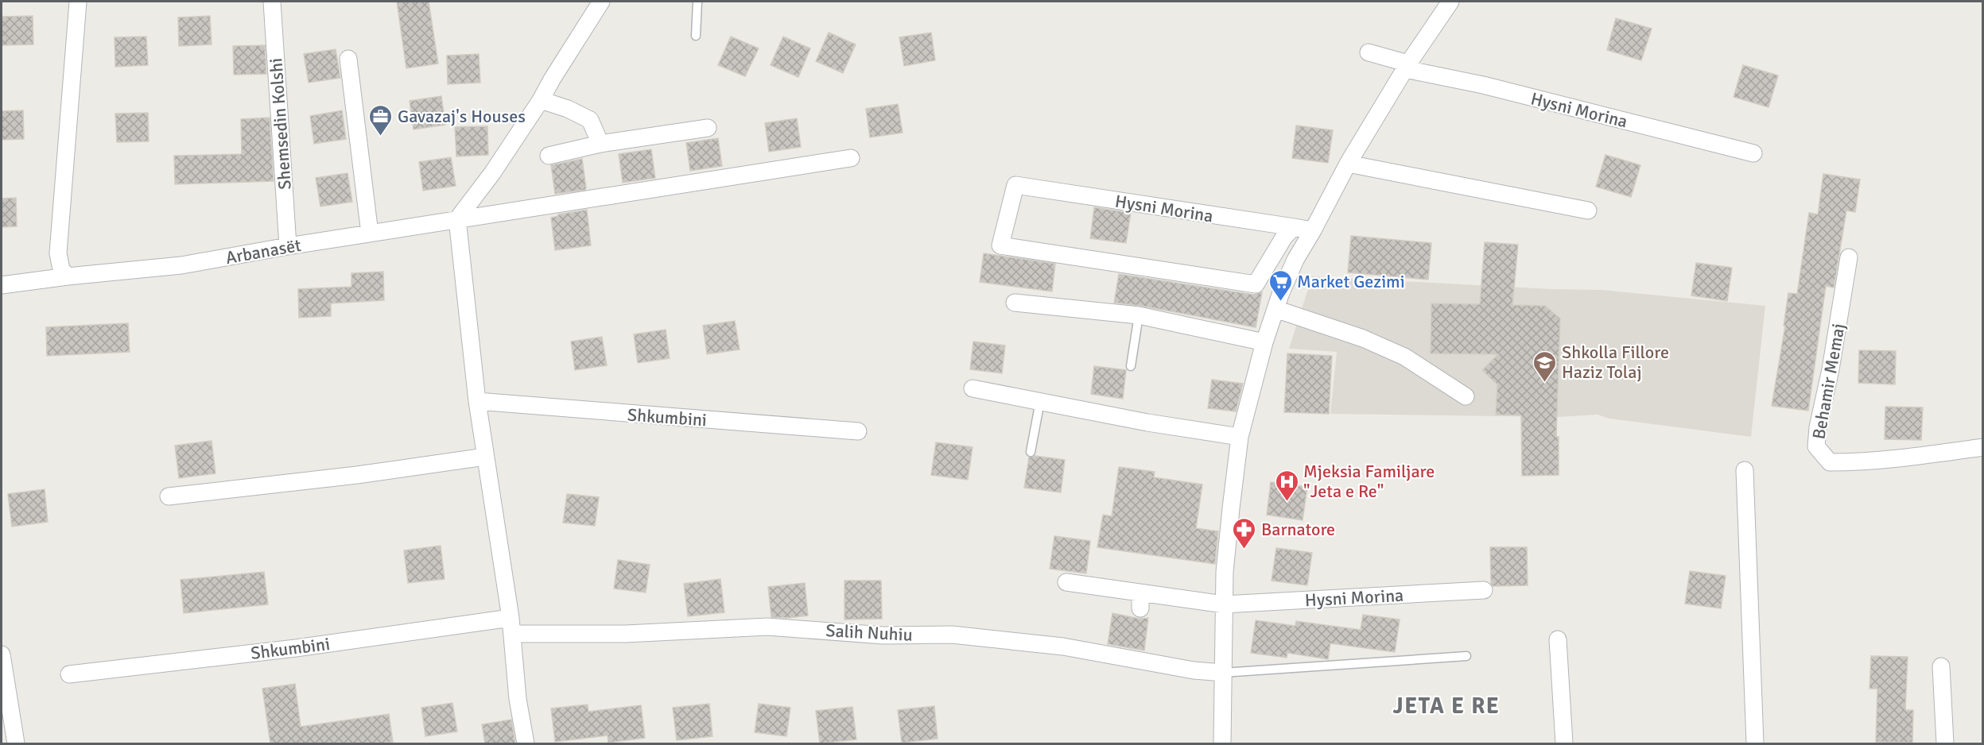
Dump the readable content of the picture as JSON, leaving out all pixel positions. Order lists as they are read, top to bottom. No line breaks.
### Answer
{"streets":{"street":["Hysni Morina","Shemsedin Kolshi","Arbanasët","Behamir Memaj","Shkumbini","Salih Nuhiu"]},"crossings":[["Shemsedin Kolshi","Arbanasët"],["Shkumbini","Salih Nuhiu"]],"districts":["JETA E RE"],"places":{"office":["Gavazaj's Houses"],"supermarket":["Market Gezimi"],"school or university":["Shkolla Fillore Haziz Tolaj"],"hospital":["Mjeksia Familjare \"Jeta e Re\""],"pharmacy":["Barnatore"]}}
